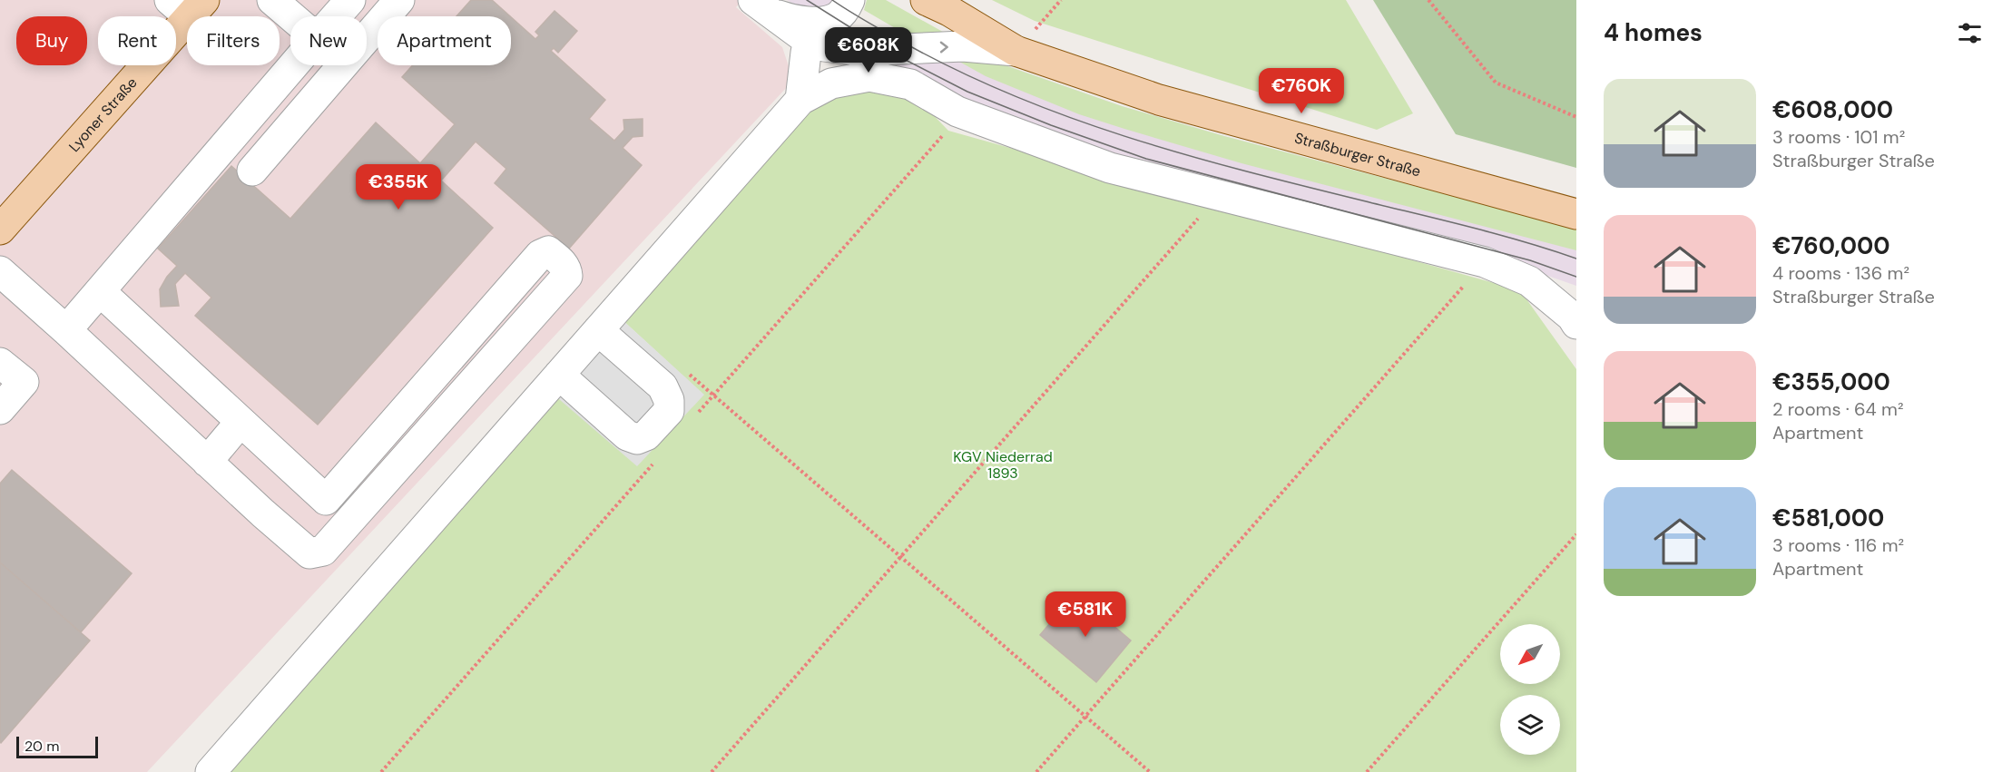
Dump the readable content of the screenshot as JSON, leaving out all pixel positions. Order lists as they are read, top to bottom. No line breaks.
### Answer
{"streets":{"main road":["Lyoner Straße","Straßburger Straße"]},"parks":["KGV Niederrad 1893"],"scale_bar":"20 m","north":"bottom left","page":{"heading":"4 homes","chip":["Buy","Rent","Filters","New","Apartment"],"price":["€608K","€760K","€355K","€581K"],"list":[{"name":"€608,000","note":"3 rooms · 101 m² · Straßburger Straße"},{"name":"€760,000","note":"4 rooms · 136 m² · Straßburger Straße"},{"name":"€355,000","note":"2 rooms · 64 m² · Apartment"},{"name":"€581,000","note":"3 rooms · 116 m² · Apartment"}],"scale":"20 m"}}
